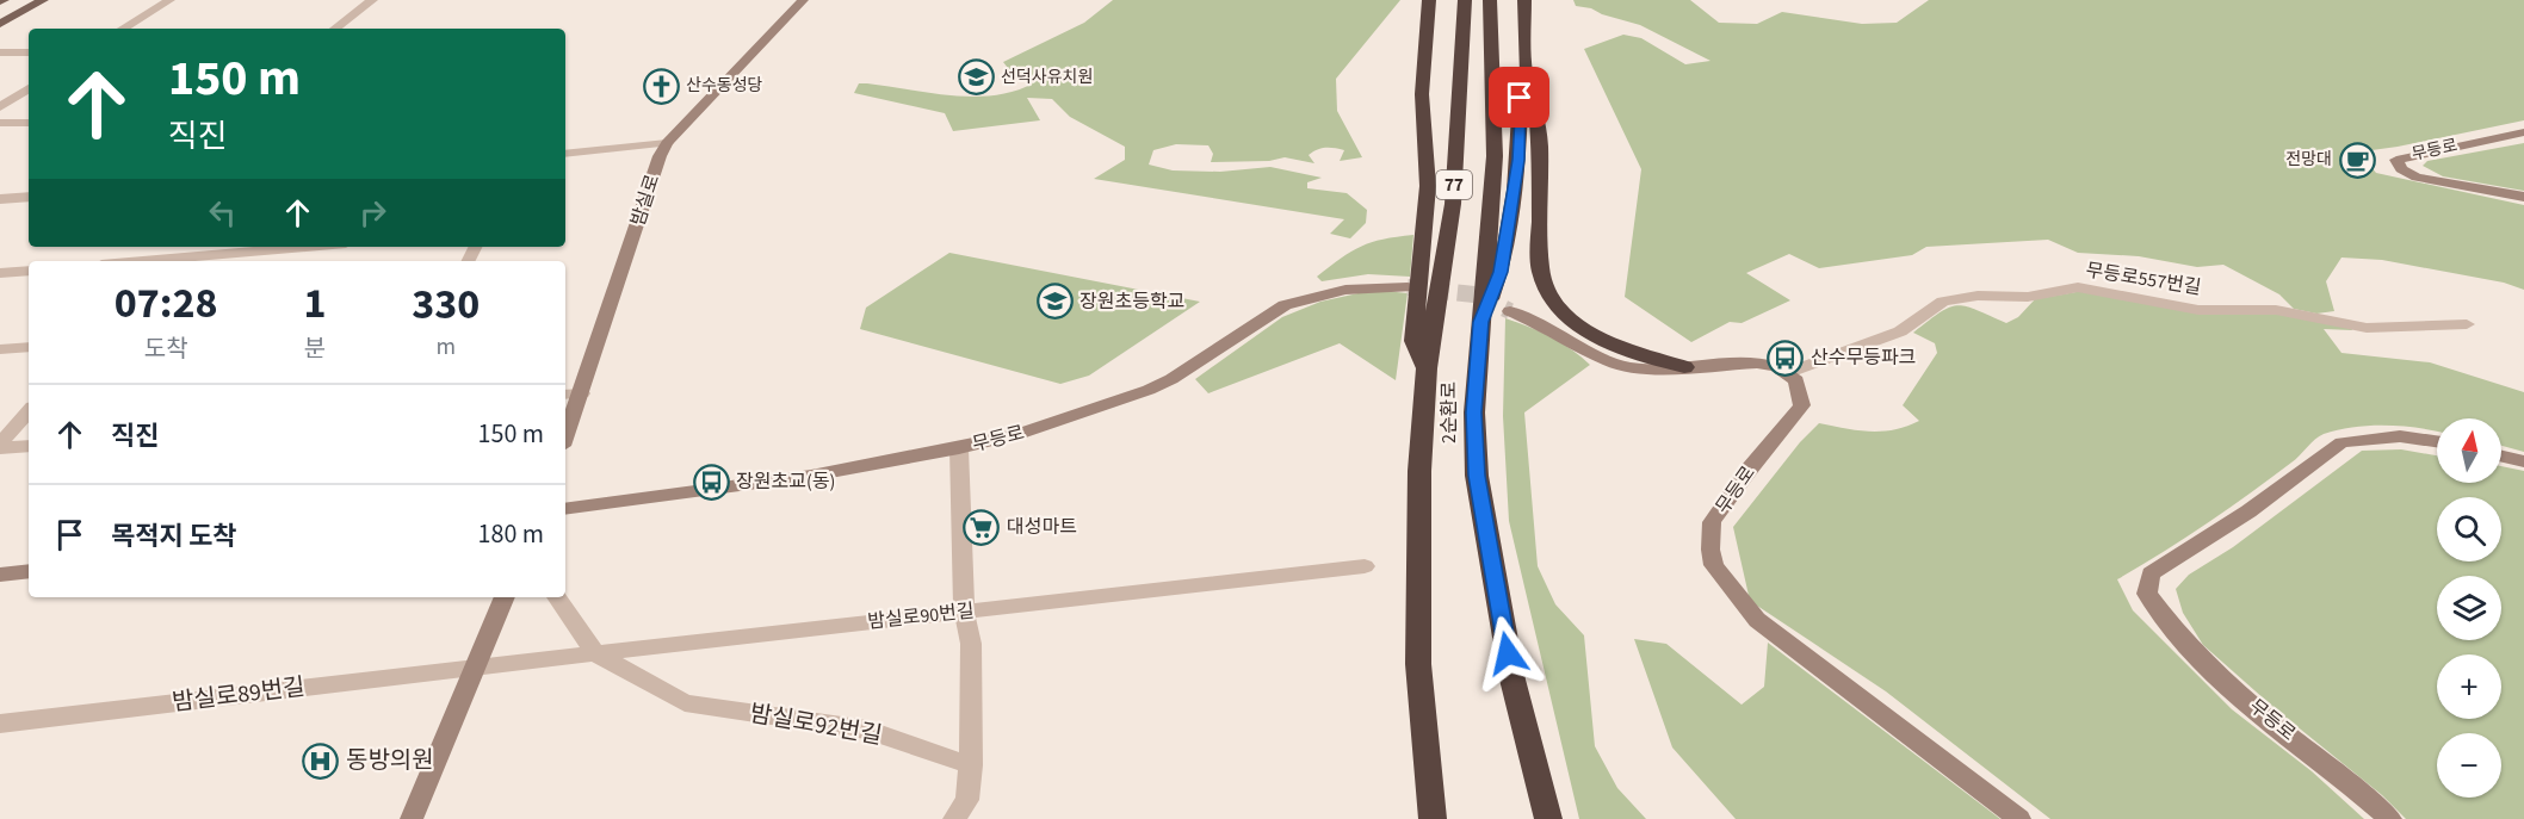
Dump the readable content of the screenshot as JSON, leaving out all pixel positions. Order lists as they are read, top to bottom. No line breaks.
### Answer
{"streets":{"highway":["77","2순환로"],"main road":["무등로","밤실로"],"street":["무등로557번길","밤실로90번길","밤실로89번길","밤실로92번길"]},"crossings":[["무등로","무등로557번길"],["밤실로90번길","밤실로89번길"],["밤실로90번길","밤실로92번길"]],"places":{"school or university":["선덕사유치원","장원초등학교"],"church":["산수동성당"],"cafe":["전망대"],"bus stop":["산수무등파크","장원초교(동)"],"supermarket":["대성마트"],"hospital":["동방의원"]},"north":"top","page":{"turn":["150 m","직진"],"eta":["07:28","도착","1","분","330","m"],"list":[{"name":"직진","value":"150 m"},{"name":"목적지 도착","value":"180 m"}],"map_buttons":["+","−"]}}
